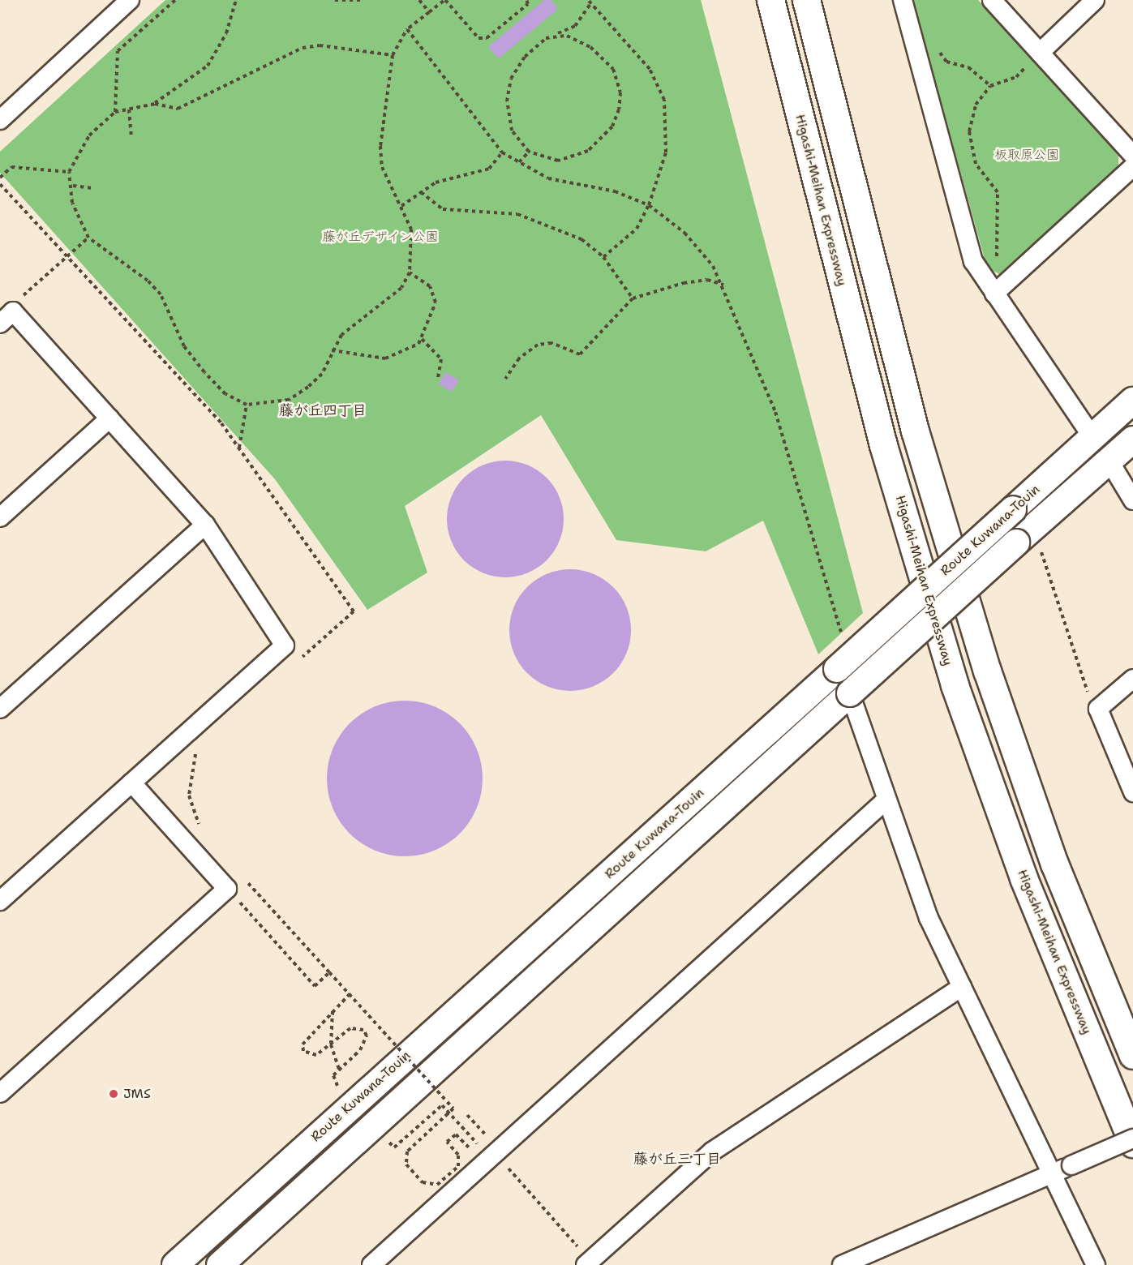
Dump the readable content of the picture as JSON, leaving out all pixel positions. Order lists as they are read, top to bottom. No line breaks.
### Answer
{"streets":{"highway":["Higashi-Meihan Expressway"],"main road":["Route Kuwana-Touin"]},"districts":["藤が丘四丁目","藤が丘三丁目"],"parks":["板取原公園","藤が丘デザイン公園"],"places":["JMS"]}
